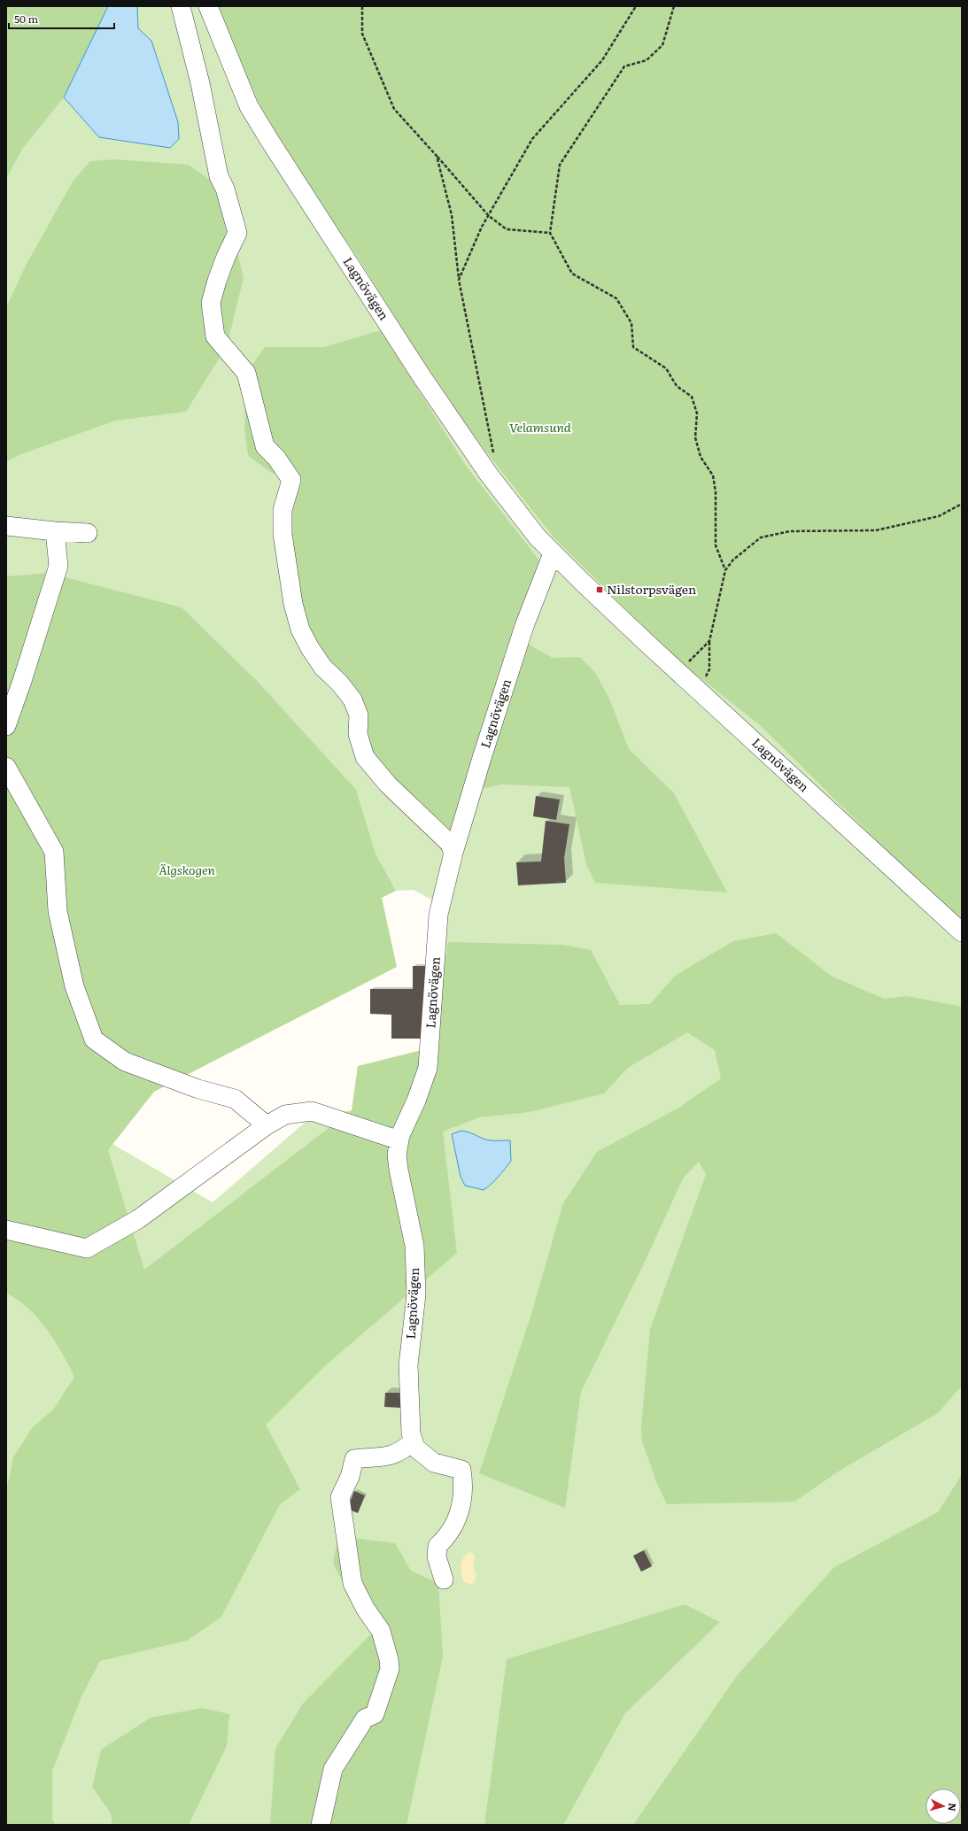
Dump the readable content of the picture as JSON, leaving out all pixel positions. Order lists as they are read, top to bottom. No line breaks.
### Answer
{"streets":{"street":["Lagnövägen"]},"parks":["Velamsund","Älgskogen"],"places":{"transit":["Nilstorpsvägen"]},"scale_bar":"50 m","north":"right"}
